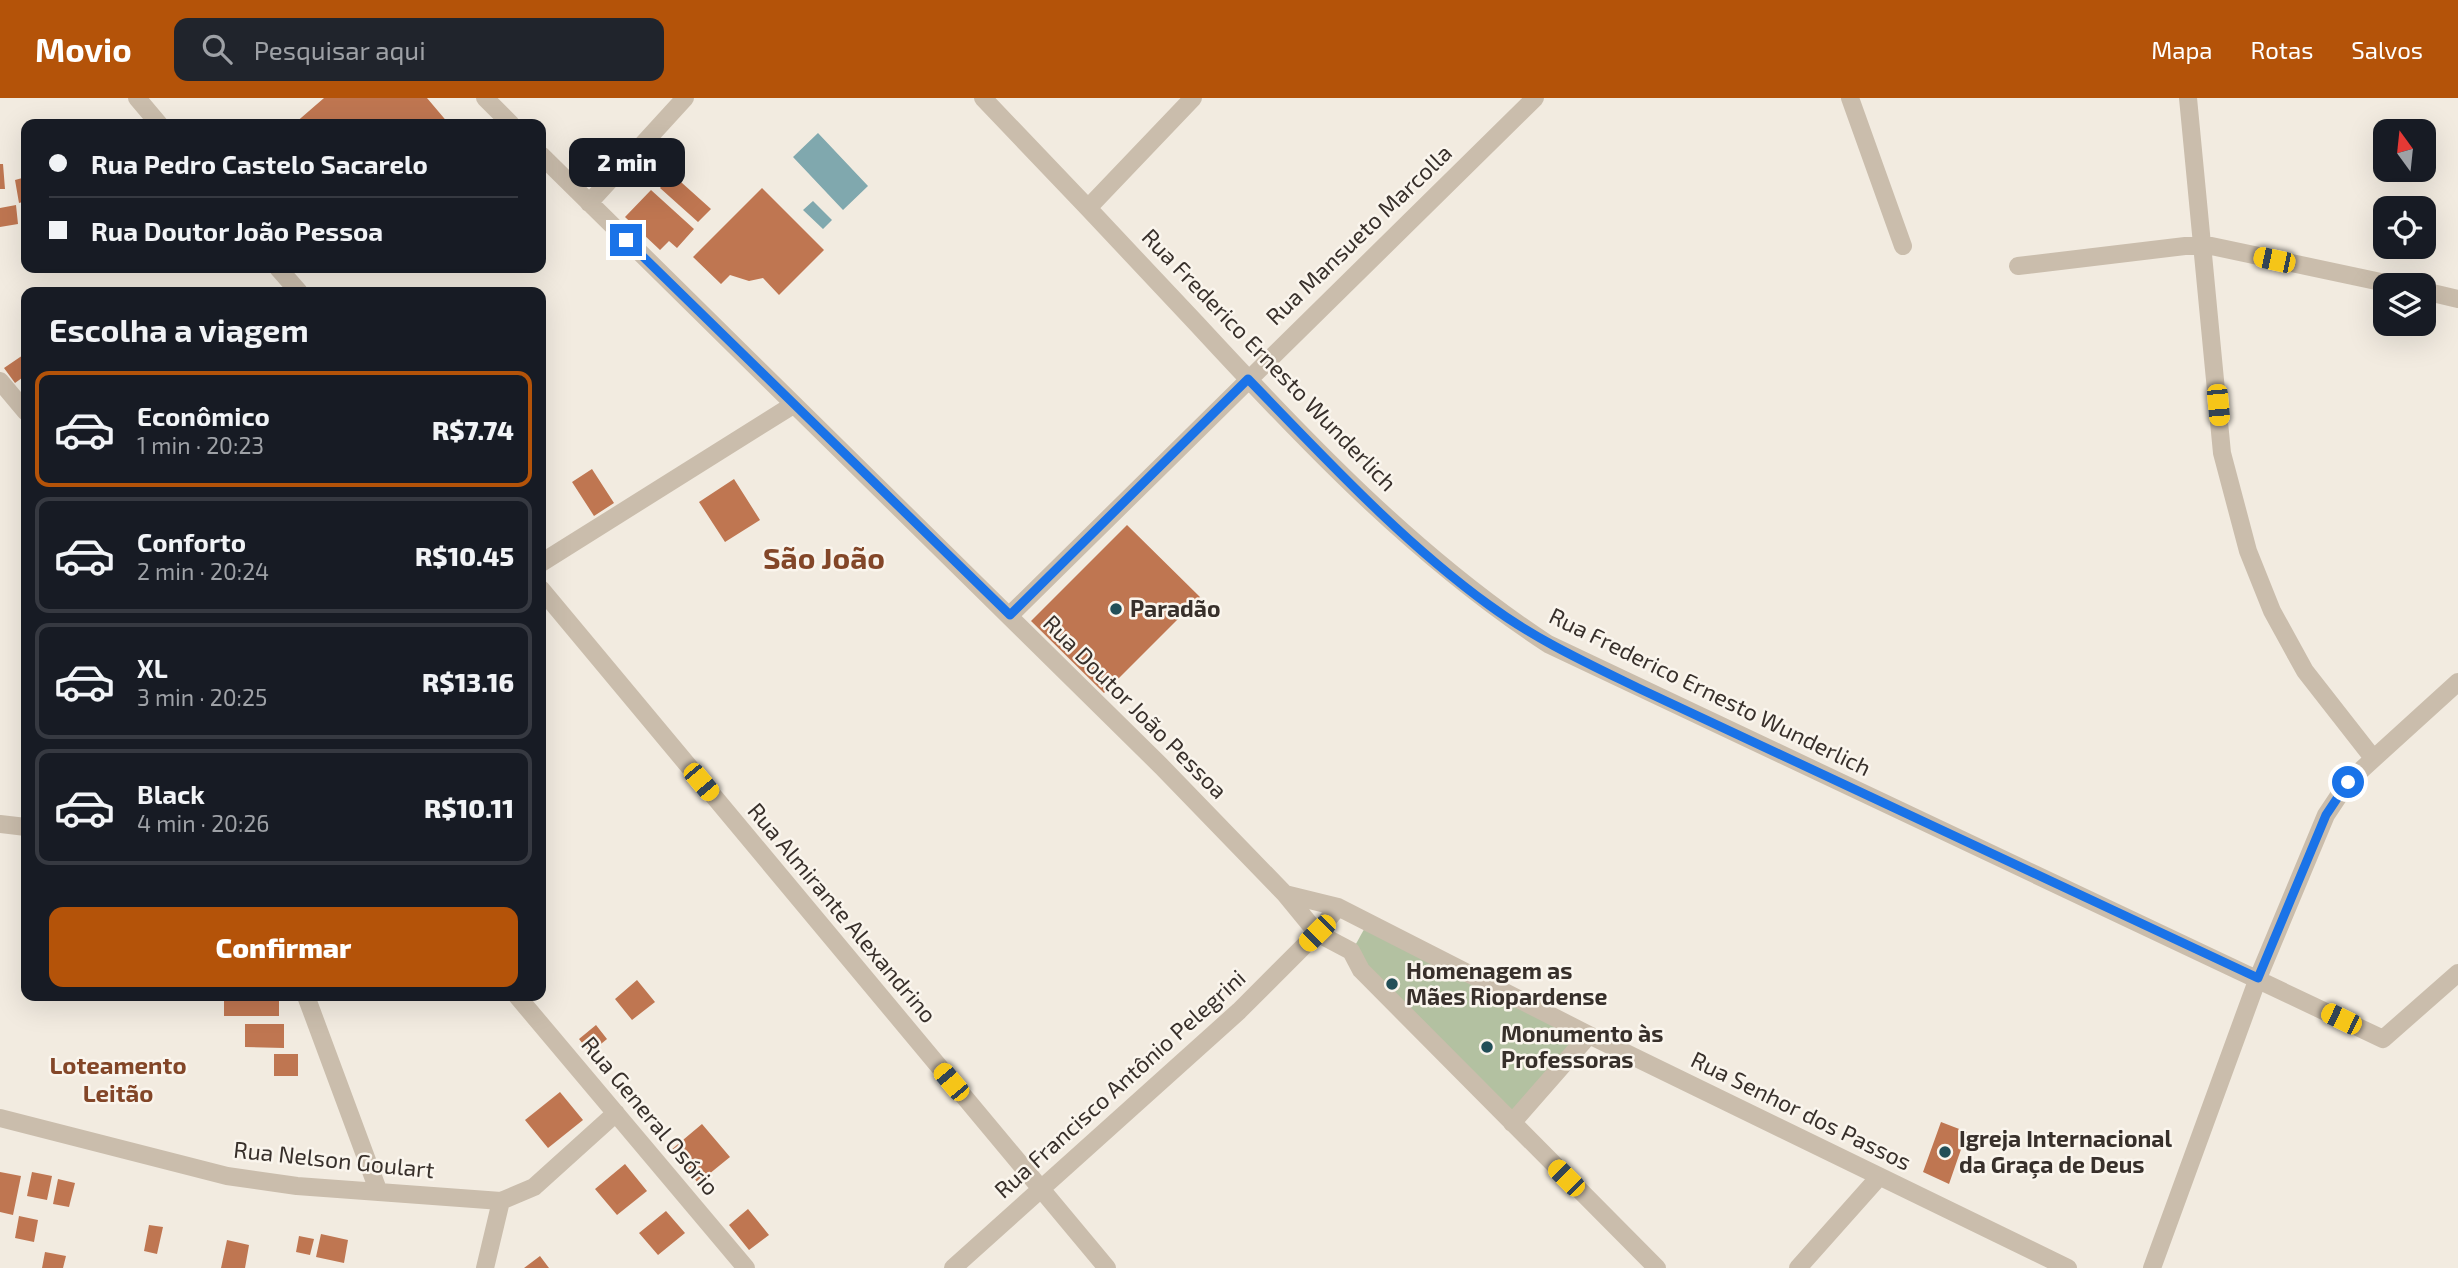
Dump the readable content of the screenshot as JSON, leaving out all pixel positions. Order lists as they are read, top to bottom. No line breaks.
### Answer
{"streets":{"street":["Rua Mansueto Marcolla","Rua Frederico Ernesto Wunderlich","Rua Doutor João Pessoa","Rua Almirante Alexandrino","Rua Francisco Antônio Pelegrini","Rua Senhor dos Passos","Rua General Osório","Rua Nelson Goulart"]},"crossings":[["Rua Mansueto Marcolla","Rua Frederico Ernesto Wunderlich"],["Rua Mansueto Marcolla","Rua Doutor João Pessoa"],["Rua Doutor João Pessoa","Rua Francisco Antônio Pelegrini"],["Rua Doutor João Pessoa","Rua Senhor dos Passos"],["Rua Almirante Alexandrino","Rua Francisco Antônio Pelegrini"],["Rua Francisco Antônio Pelegrini","Rua Senhor dos Passos"]],"districts":["São João","Loteamento Leitão"],"places":["Paradão","Homenagem as Mães Riopardense","Monumento às Professoras","Igreja Internacional da Graça de Deus"],"north":"top","page":{"header":"Movio","search":"Pesquisar aqui","nav":["Mapa","Rotas","Salvos"],"banner":["Rua Pedro Castelo Sacarelo","Rua Doutor João Pessoa"],"bubble":"2 min","heading":"Escolha a viagem","list":[{"name":"Econômico","note":"1 min · 20:23","value":"R$7.74"},{"name":"Conforto","note":"2 min · 20:24","value":"R$10.45"},{"name":"XL","note":"3 min · 20:25","value":"R$13.16"},{"name":"Black","note":"4 min · 20:26","value":"R$10.11"}],"buttons":"Confirmar"}}
